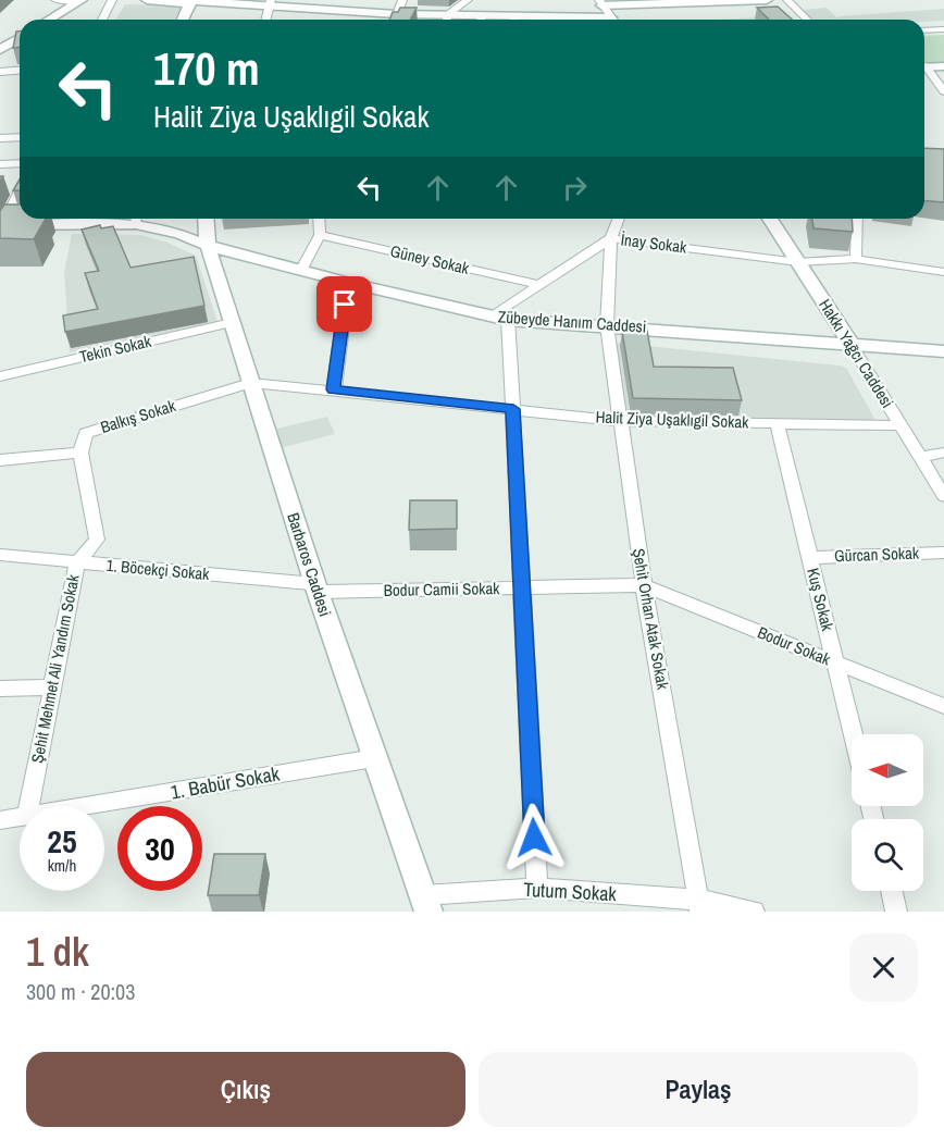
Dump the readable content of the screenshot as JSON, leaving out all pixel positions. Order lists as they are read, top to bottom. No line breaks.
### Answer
{"streets":{"main road":["Zübeyde Hanım Caddesi","Hakkı Yağcı Caddesi","Barbaros Caddesi"],"street":["İnay Sokak","Güney Sokak","Tekin Sokak","Balkış Sokak","Halit Ziya Uşaklıgil Sokak","Gürcan Sokak","1. Böcekçi Sokak","Bodur Camii Sokak","Kuş Sokak","Şehit Orhan Atak Sokak","Bodur Sokak","Şehit Mehmet Ali Yandım Sokak","1. Babür Sokak","Tutum Sokak"]},"crossings":[["İnay Sokak","Güney Sokak"],["İnay Sokak","Zübeyde Hanım Caddesi"],["İnay Sokak","Hakkı Yağcı Caddesi"],["İnay Sokak","Şehit Orhan Atak Sokak"],["Zübeyde Hanım Caddesi","Hakkı Yağcı Caddesi"],["Zübeyde Hanım Caddesi","Barbaros Caddesi"],["Zübeyde Hanım Caddesi","Şehit Orhan Atak Sokak"],["Tekin Sokak","Barbaros Caddesi"],["Hakkı Yağcı Caddesi","Halit Ziya Uşaklıgil Sokak"],["Balkış Sokak","Halit Ziya Uşaklıgil Sokak"],["Balkış Sokak","Barbaros Caddesi"],["Balkış Sokak","Şehit Mehmet Ali Yandım Sokak"],["Halit Ziya Uşaklıgil Sokak","Barbaros Caddesi"],["Halit Ziya Uşaklıgil Sokak","Kuş Sokak"],["Halit Ziya Uşaklıgil Sokak","Şehit Orhan Atak Sokak"],["Gürcan Sokak","Kuş Sokak"],["Barbaros Caddesi","1. Böcekçi Sokak"],["Barbaros Caddesi","Bodur Camii Sokak"],["Barbaros Caddesi","1. Babür Sokak"],["Barbaros Caddesi","Tutum Sokak"],["1. Böcekçi Sokak","Bodur Camii Sokak"],["1. Böcekçi Sokak","Şehit Mehmet Ali Yandım Sokak"],["Bodur Camii Sokak","Şehit Orhan Atak Sokak"],["Bodur Camii Sokak","Bodur Sokak"],["Kuş Sokak","Bodur Sokak"],["Şehit Orhan Atak Sokak","Bodur Sokak"],["Şehit Orhan Atak Sokak","Tutum Sokak"]],"north":"left","page":{"turn":["170 m","Halit Ziya Uşaklıgil Sokak"],"speed":"25 km/h","limit":"30","heading":["1 dk","300 m · 20:03"],"buttons":["Çıkış","Paylaş"]}}
